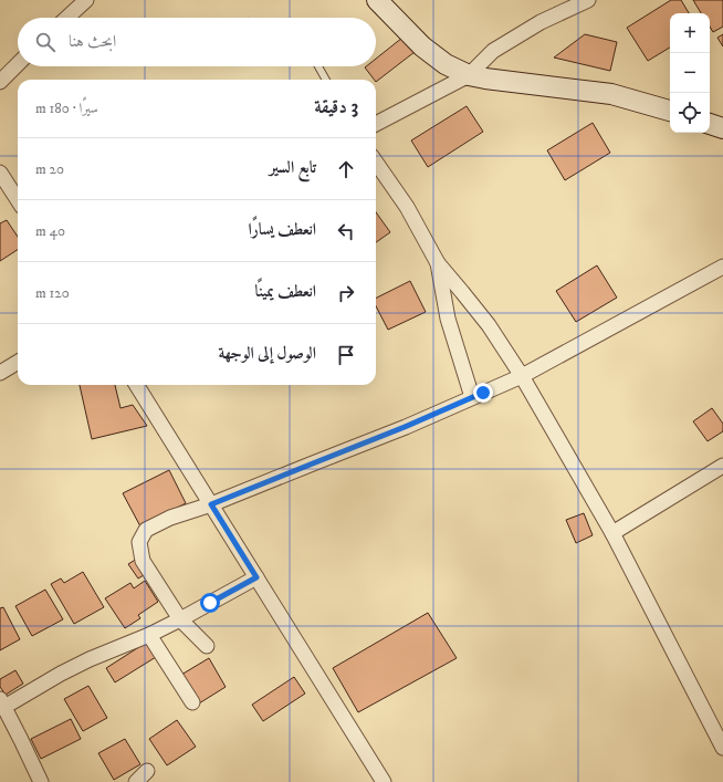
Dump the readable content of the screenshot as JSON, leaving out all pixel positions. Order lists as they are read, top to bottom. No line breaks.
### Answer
{"page":{"map_buttons":["+","−"],"search":"ابحث هنا","heading":["3 دقيقة","سيرًا · 180 m"],"list":[["تابع السير","20 m"],["انعطف يسارًا","40 m"],["انعطف يمينًا","120 m"],"الوصول إلى الوجهة"]}}
